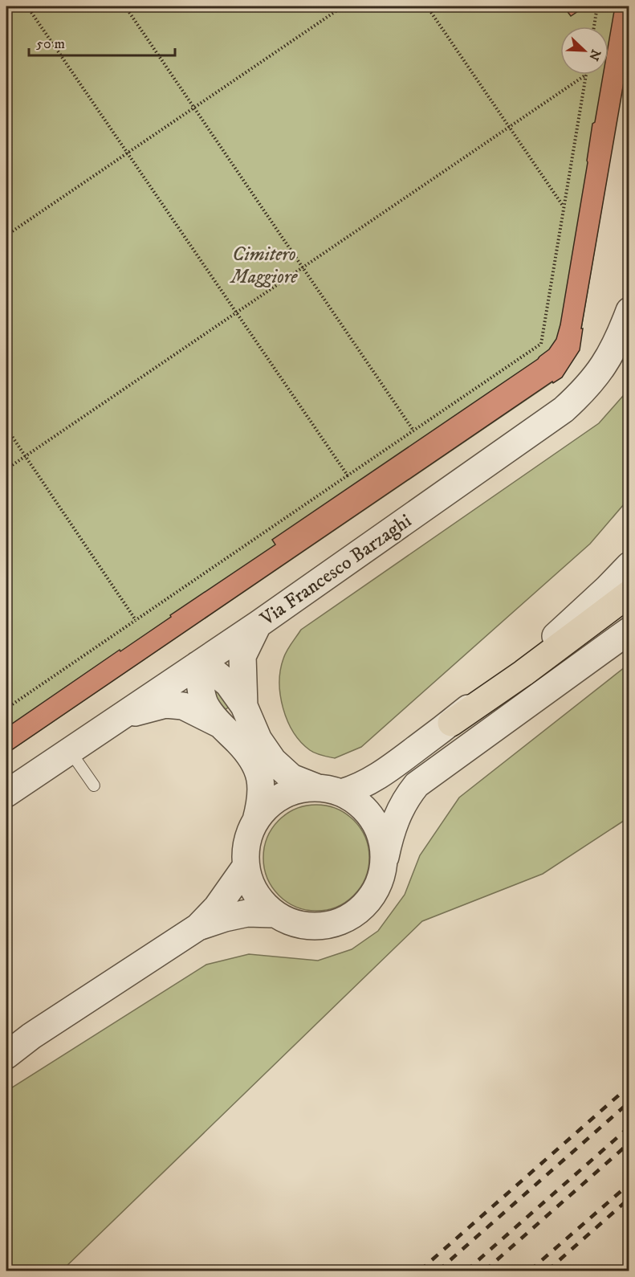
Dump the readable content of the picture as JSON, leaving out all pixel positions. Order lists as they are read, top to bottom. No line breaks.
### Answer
{"streets":{"street":["Via Francesco Barzaghi"]},"parks":["Cimitero Maggiore"],"scale_bar":"50 m","north":"bottom right"}
